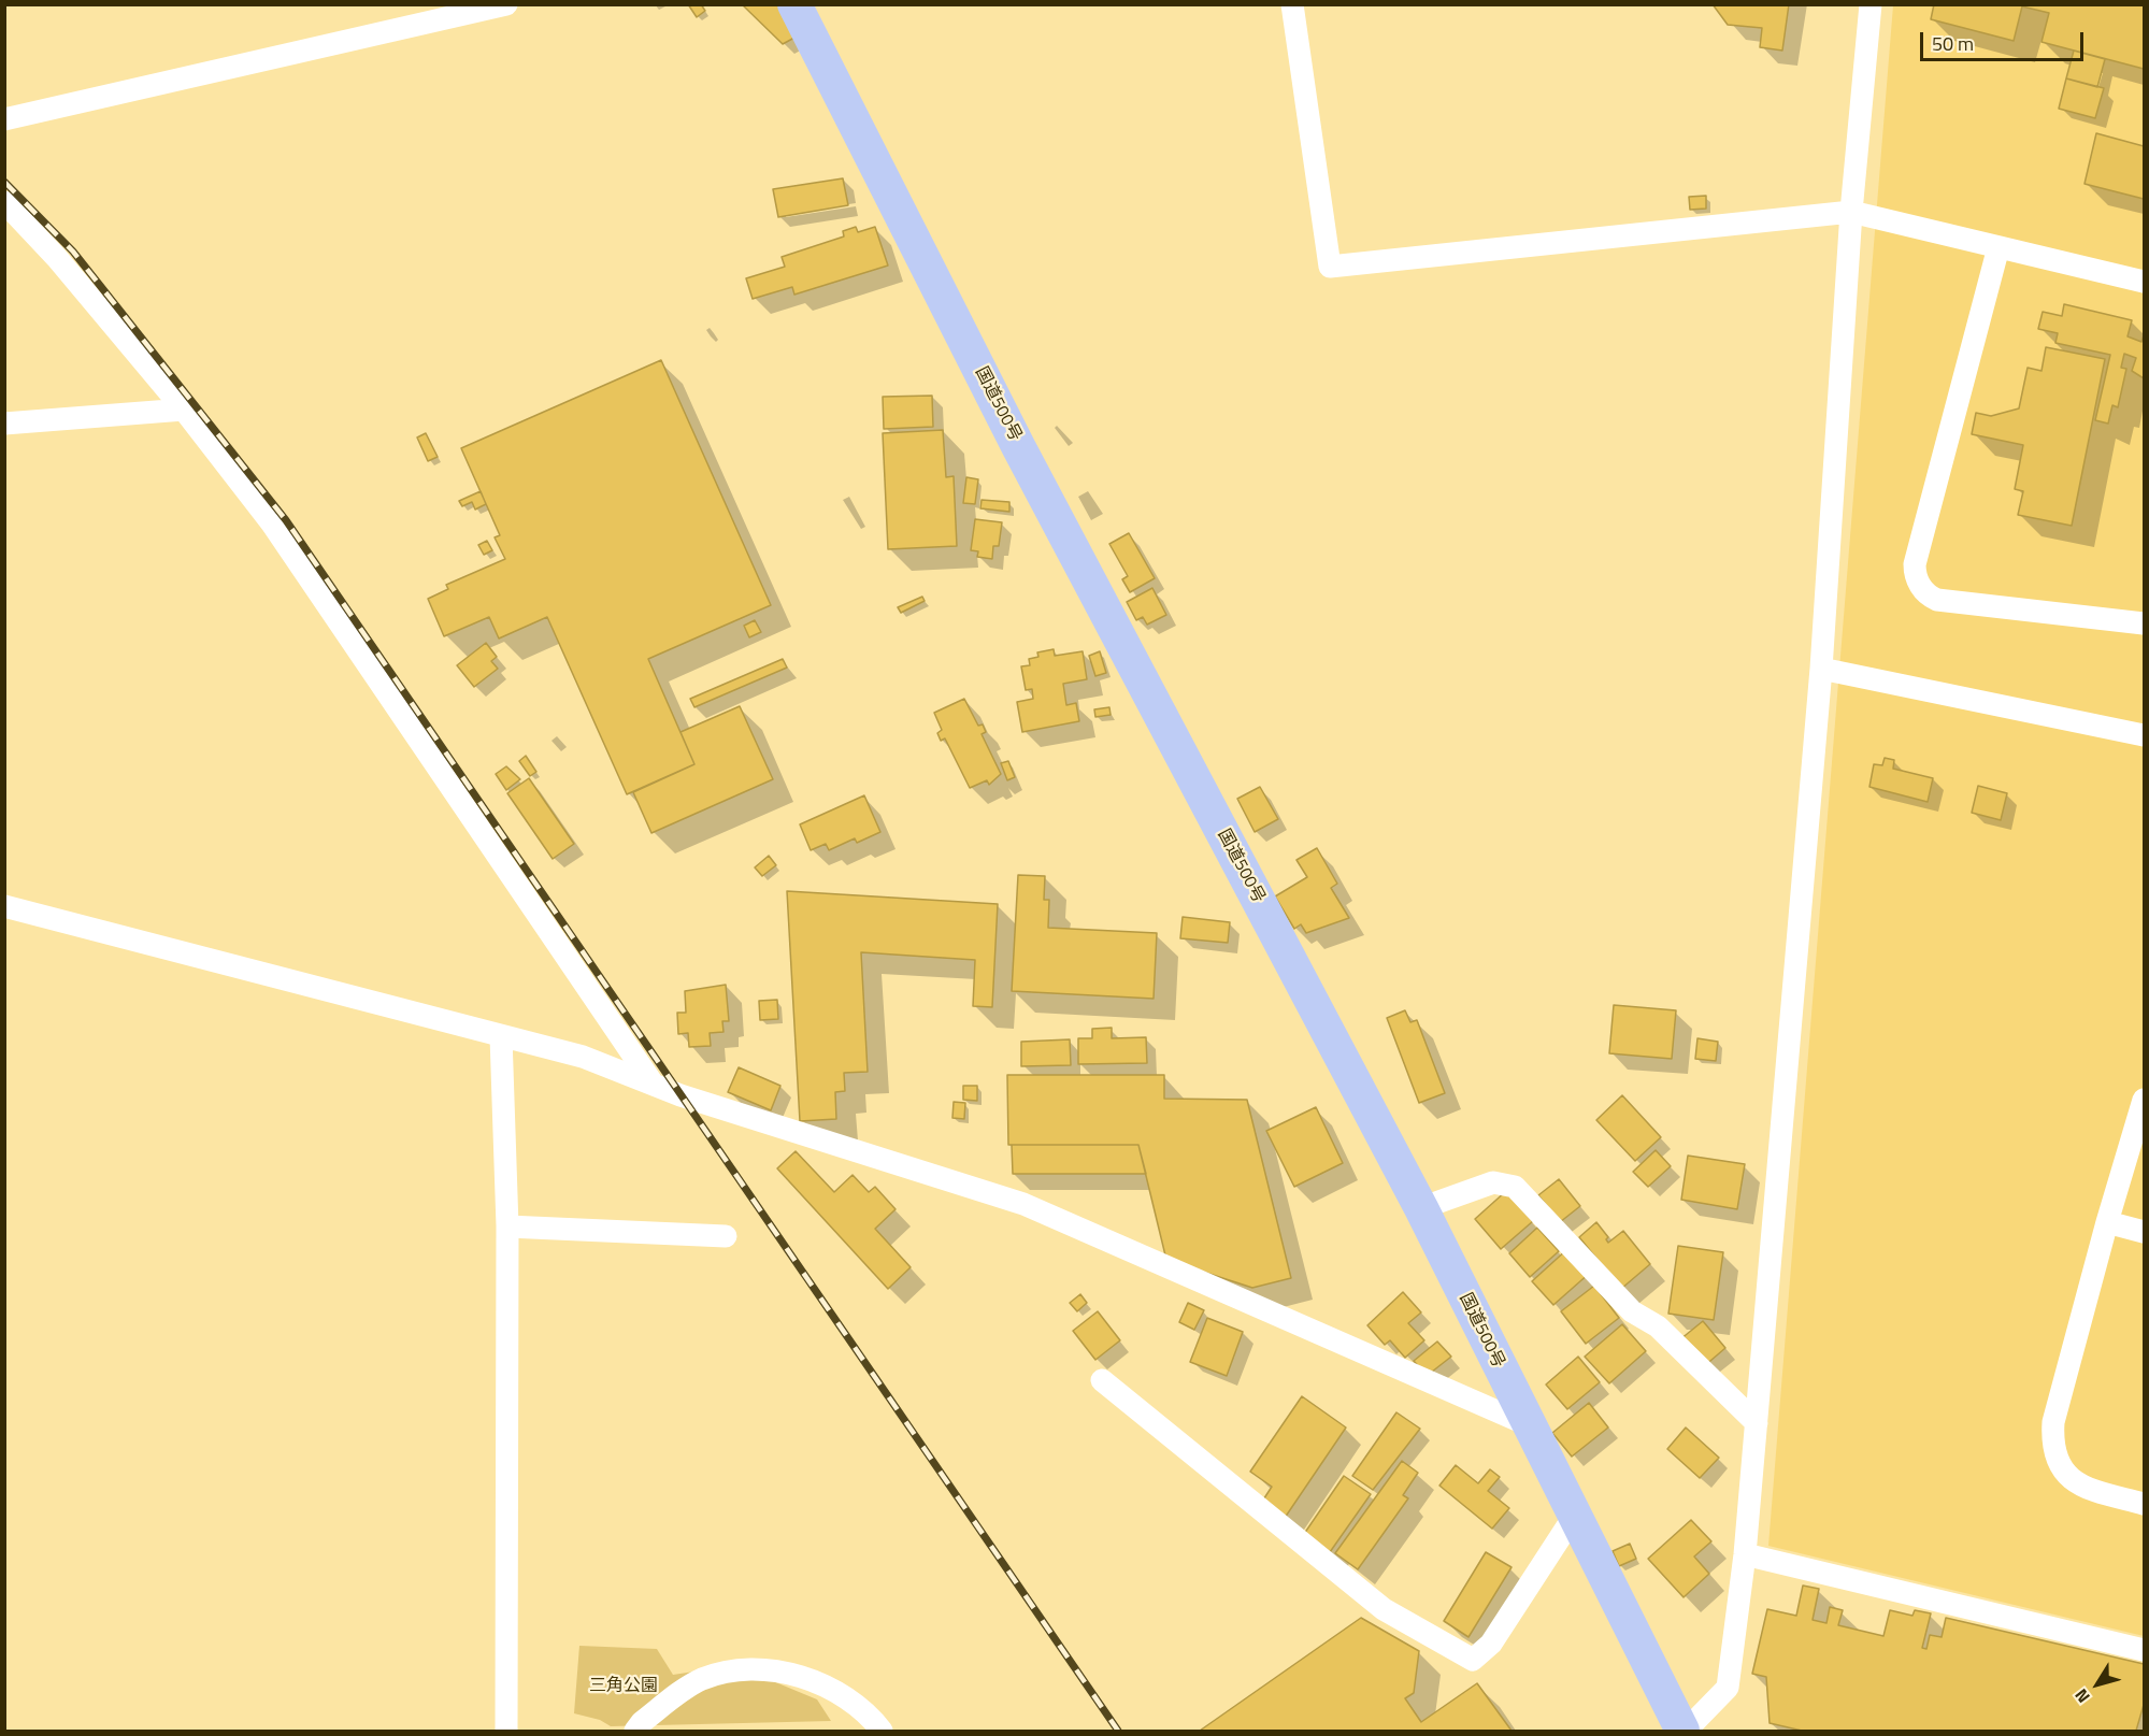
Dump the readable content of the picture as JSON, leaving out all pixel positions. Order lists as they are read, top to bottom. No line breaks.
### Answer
{"streets":{"highway":["国道500号"]},"parks":["三角公園"],"scale_bar":"50 m","north":"bottom left"}
